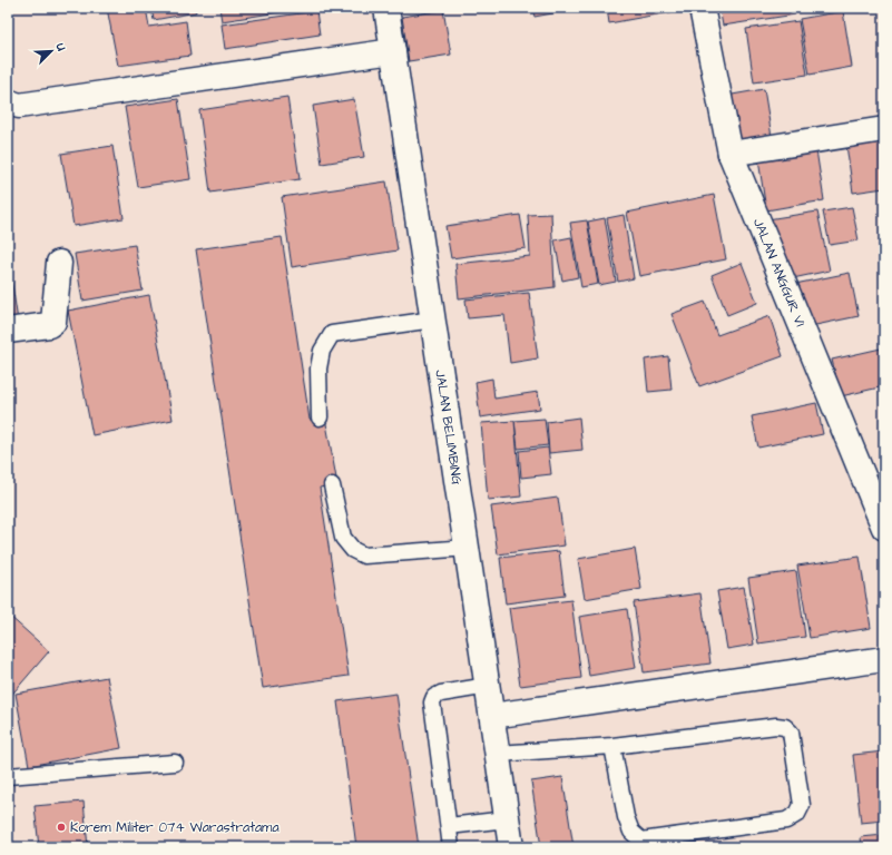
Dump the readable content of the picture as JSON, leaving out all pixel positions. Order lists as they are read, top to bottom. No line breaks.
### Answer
{"streets":{"street":["JALAN ANGGUR VI","JALAN BELIMBING"]},"places":["Korem Militer 074 Warastratama"],"north":"top right"}
